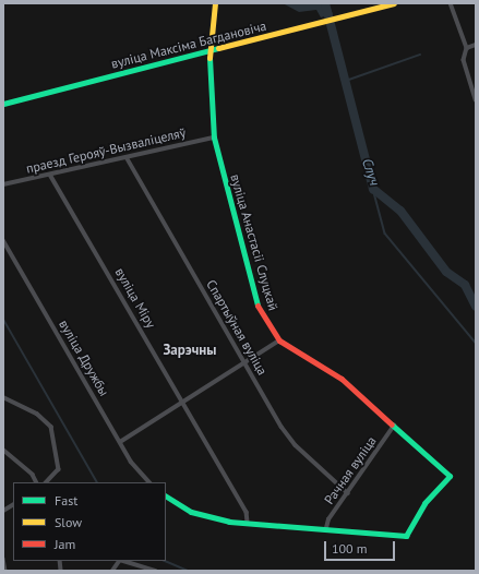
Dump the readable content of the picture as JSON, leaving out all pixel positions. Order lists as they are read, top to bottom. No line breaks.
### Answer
{"streets":{"street":["вуліца Максіма Багдановіча","праезд Герояў-Вызваліцеляў","вуліца Анастасіі Слуцкай","вуліца Міру","Спартыўная вуліца","вуліца Дружбы","Рачная вуліца"]},"crossings":[["вуліца Максіма Багдановіча","вуліца Анастасіі Слуцкай"],["праезд Герояў-Вызваліцеляў","вуліца Анастасіі Слуцкай"],["праезд Герояў-Вызваліцеляў","вуліца Міру"],["праезд Герояў-Вызваліцеляў","Спартыўная вуліца"],["вуліца Анастасіі Слуцкай","Рачная вуліца"],["Спартыўная вуліца","Рачная вуліца"]],"districts":["Зарэчны"],"water":["Случ"],"legend":["Fast","Slow","Jam"],"scale_bar":"100 m"}
